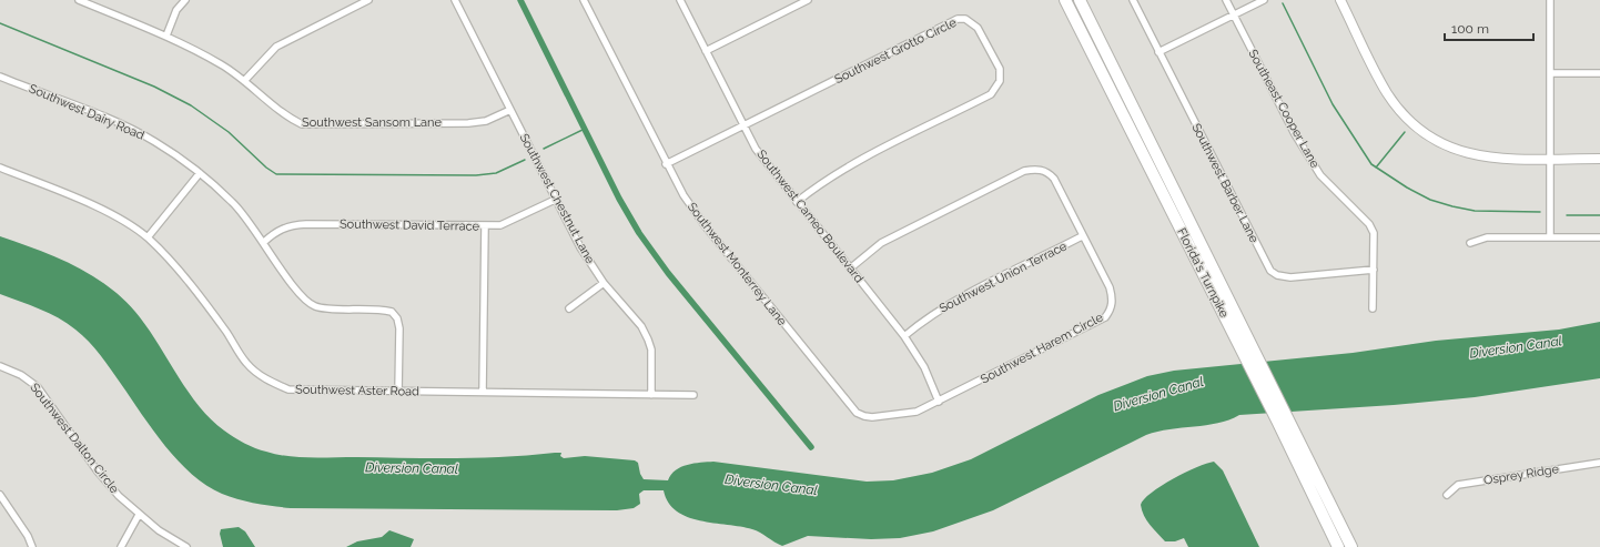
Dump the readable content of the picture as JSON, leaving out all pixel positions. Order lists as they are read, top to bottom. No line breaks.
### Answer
{"streets":{"highway":["Florida's Turnpike"],"street":["Southwest Grotto Circle","Southeast Cooper Lane","Southwest Dairy Road","Southwest Sansom Lane","Southwest Barber Lane","Southwest Chestnut Lane","Southwest Cameo Boulevard","Southwest David Terrace","Southwest Monterrey Lane","Southwest Union Terrace","Southwest Harem Circle","Southwest Aster Road","Southwest Dalton Circle","Osprey Ridge"]},"crossings":[["Southwest Grotto Circle","Southwest Cameo Boulevard"],["Southwest Grotto Circle","Southwest Monterrey Lane"],["Southeast Cooper Lane","Southwest Barber Lane"],["Southwest Dairy Road","Southwest David Terrace"],["Southwest Dairy Road","Southwest Aster Road"],["Southwest Sansom Lane","Southwest Chestnut Lane"],["Southwest Chestnut Lane","Southwest David Terrace"],["Southwest Chestnut Lane","Southwest Aster Road"],["Southwest Cameo Boulevard","Southwest Union Terrace"],["Southwest Cameo Boulevard","Southwest Harem Circle"],["Southwest Monterrey Lane","Southwest Harem Circle"],["Southwest Union Terrace","Southwest Harem Circle"]],"water":["Diversion Canal"],"scale_bar":"100 m"}
